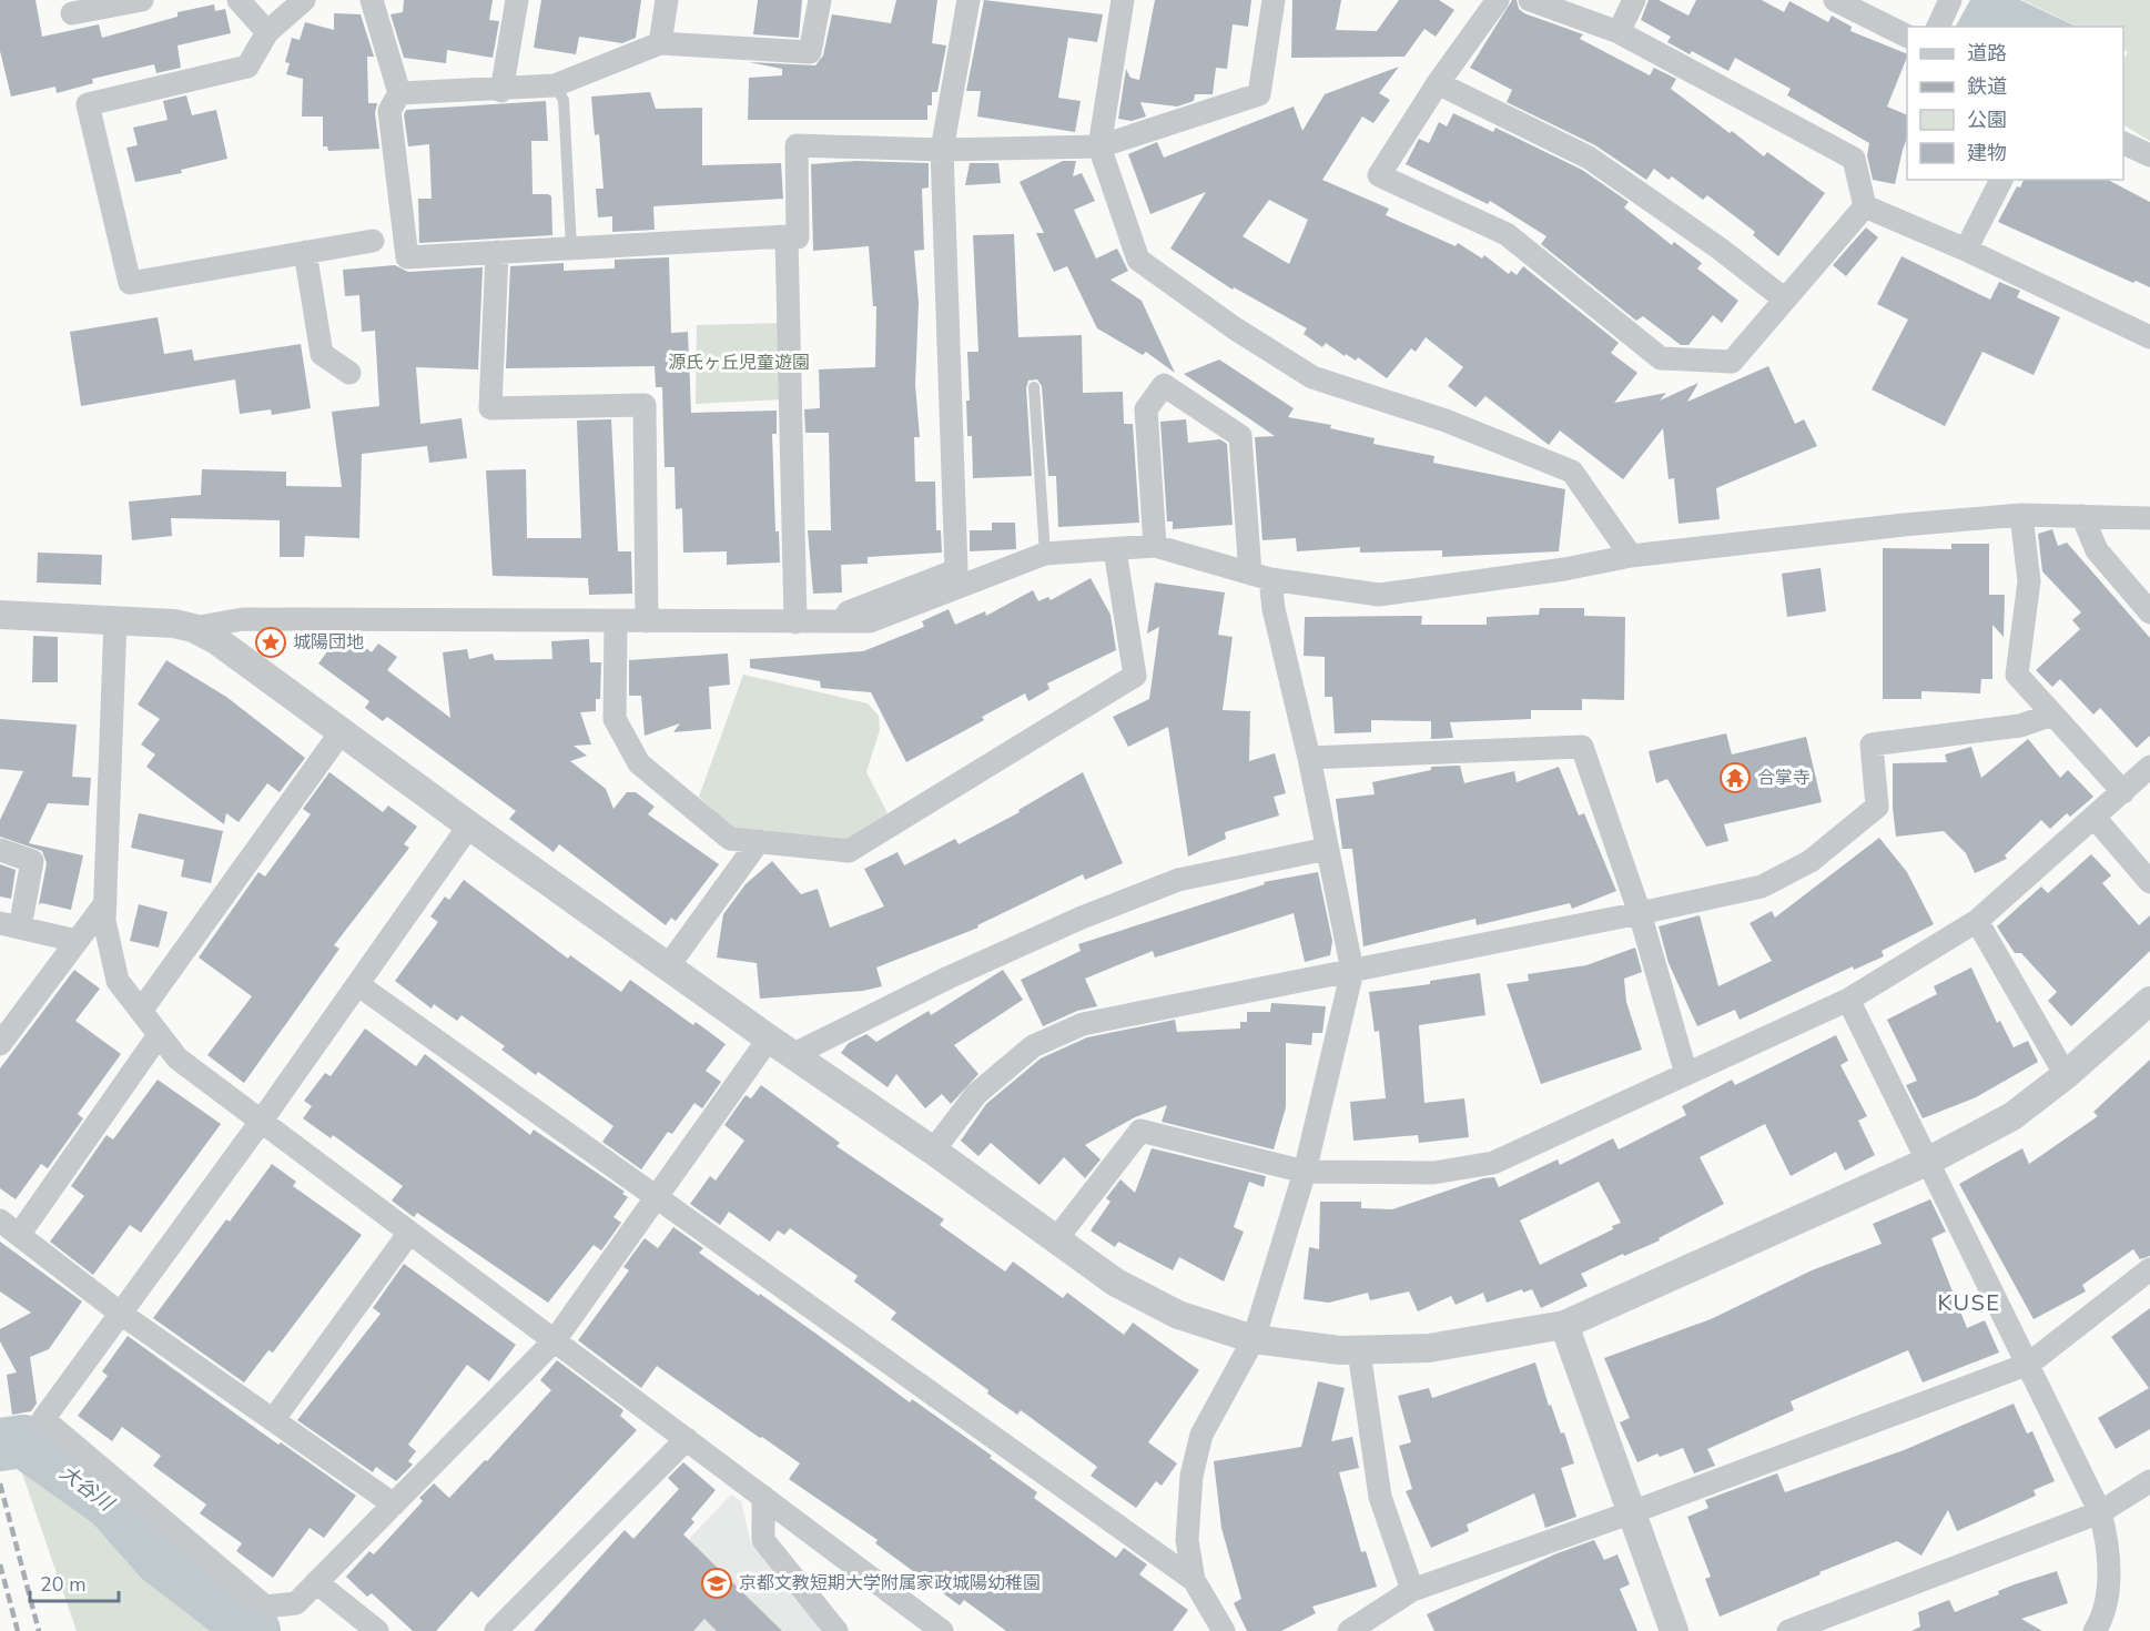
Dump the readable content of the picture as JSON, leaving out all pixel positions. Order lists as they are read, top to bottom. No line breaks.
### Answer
{"districts":["KUSE"],"water":["大谷川"],"parks":["源氏ヶ丘児童遊園"],"places":{"place":["城陽団地"],"temple":["合掌寺"],"school or university":["京都文教短期大学附属家政城陽幼稚園"]},"legend":["道路","鉄道","公園","建物"],"scale_bar":"20 m"}
